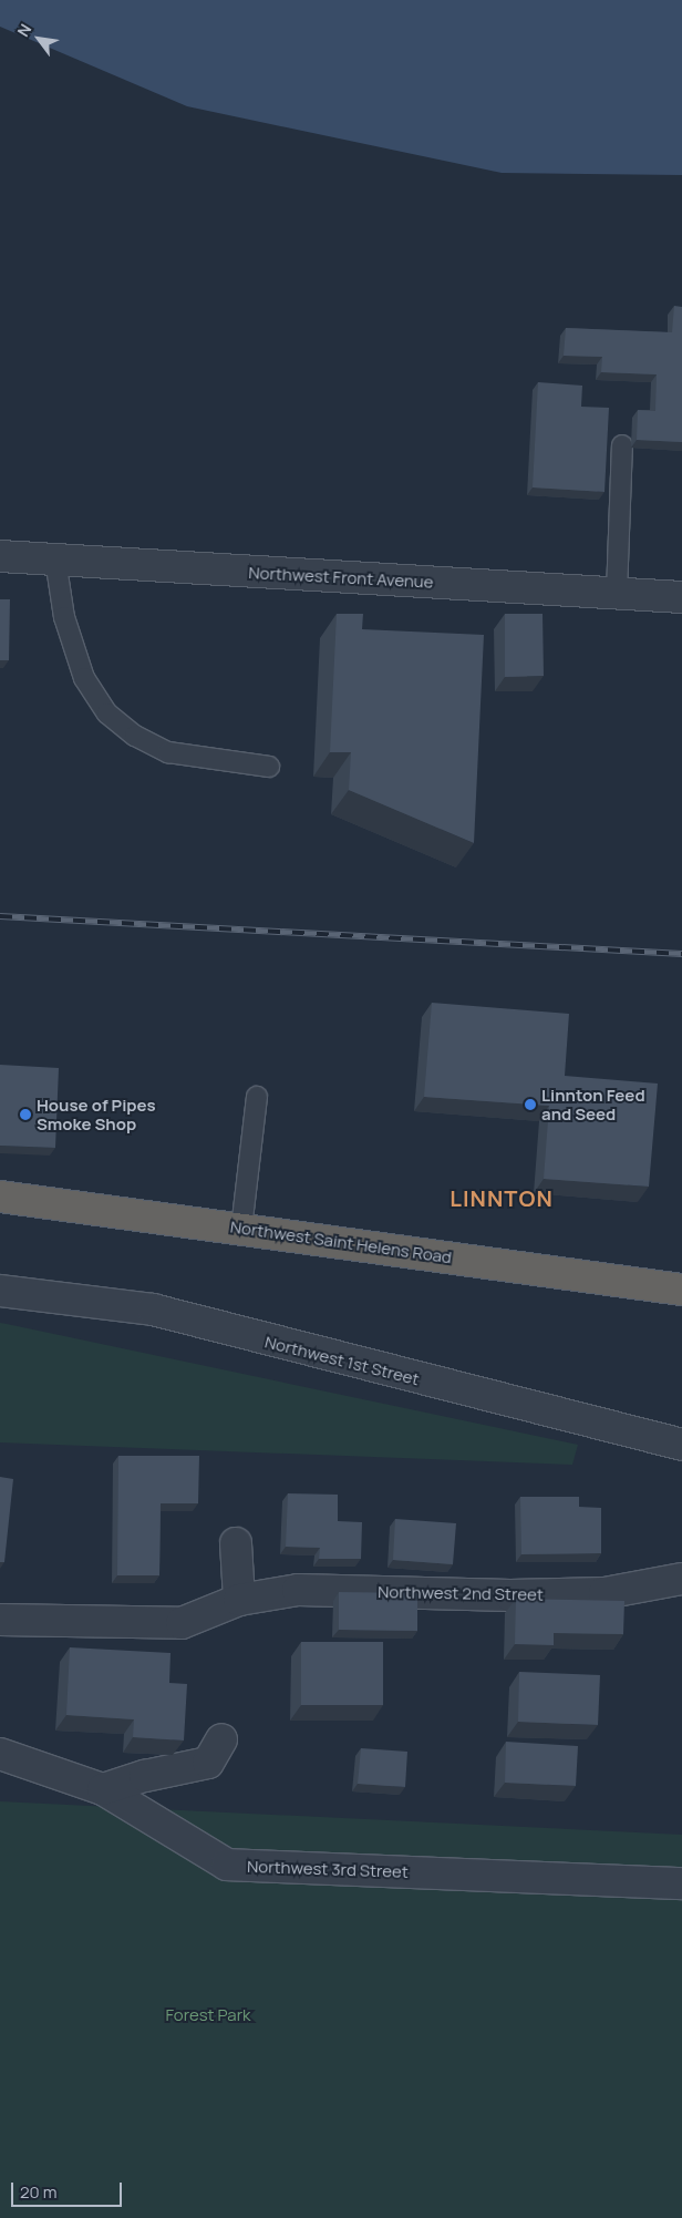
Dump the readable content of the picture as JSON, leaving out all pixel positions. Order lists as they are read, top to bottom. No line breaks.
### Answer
{"streets":{"highway":["Northwest Saint Helens Road"],"street":["Northwest Front Avenue","Northwest 1st Street","Northwest 2nd Street","Northwest 3rd Street"]},"districts":["LINNTON"],"parks":["Forest Park"],"places":["Linnton Feed and Seed","House of Pipes Smoke Shop"],"scale_bar":"20 m","north":"top left"}
